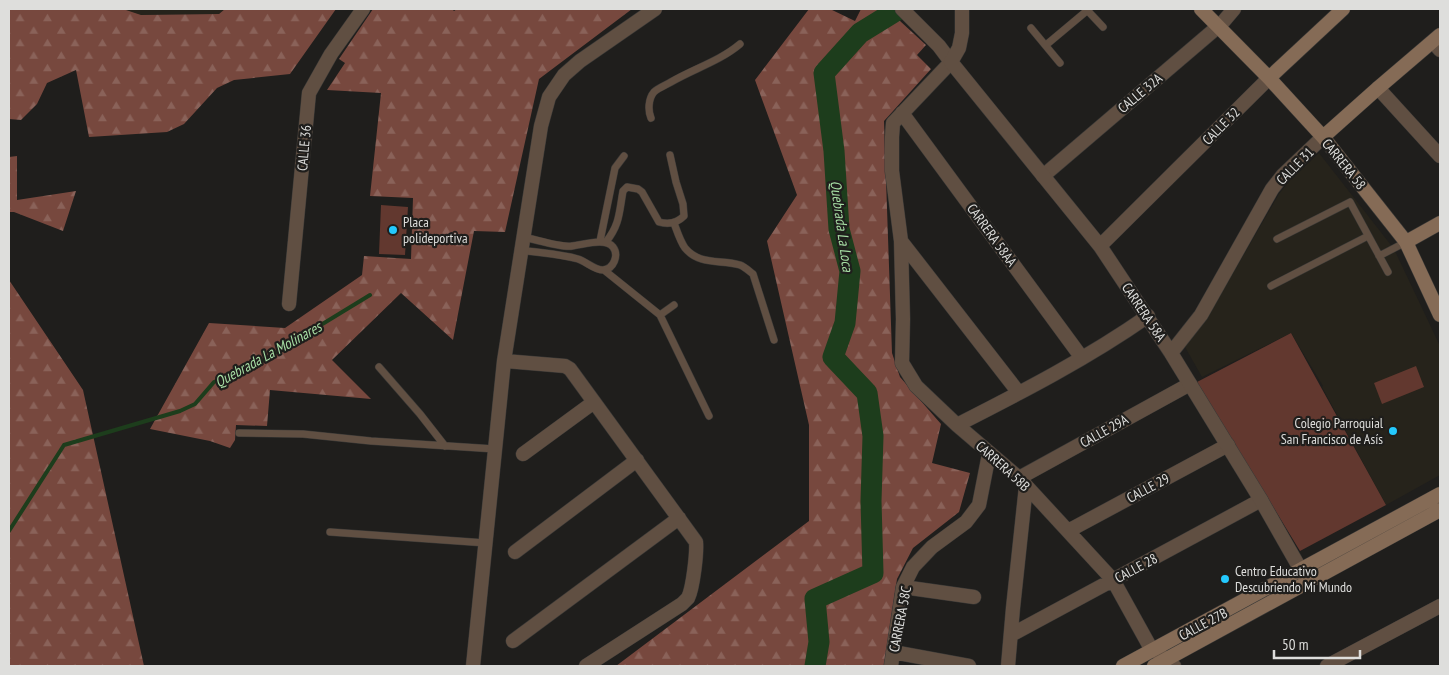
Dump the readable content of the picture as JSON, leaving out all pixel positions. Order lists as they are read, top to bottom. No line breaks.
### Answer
{"streets":{"main road":["CALLE 32","CARRERA 58","CALLE 31","CALLE 27B"],"street":["CALLE 32A","CALLE 36","CARRERA 58AA","CARRERA 58A","CALLE 29A","CARRERA 58B","CALLE 29","CALLE 28","CARRERA 58C"]},"crossings":[["CALLE 32A","CARRERA 58"],["CALLE 32A","CARRERA 58A"],["CALLE 32","CARRERA 58"],["CALLE 32","CARRERA 58A"],["CARRERA 58","CALLE 31"],["CALLE 31","CARRERA 58A"],["CARRERA 58AA","CARRERA 58B"],["CARRERA 58A","CALLE 29A"],["CARRERA 58A","CARRERA 58B"],["CARRERA 58A","CALLE 29"],["CARRERA 58A","CALLE 28"],["CARRERA 58A","CALLE 27B"],["CALLE 29A","CARRERA 58B"],["CARRERA 58B","CALLE 29"],["CARRERA 58B","CALLE 28"],["CARRERA 58B","CARRERA 58C"],["CARRERA 58B","CALLE 27B"]],"water":["Quebrada La Loca","Quebrada La Molinares"],"places":["Placa polideportiva","Colegio Parroquial San Francisco de Asís","Centro Educativo Descubriendo Mi Mundo"],"scale_bar":"50 m"}
